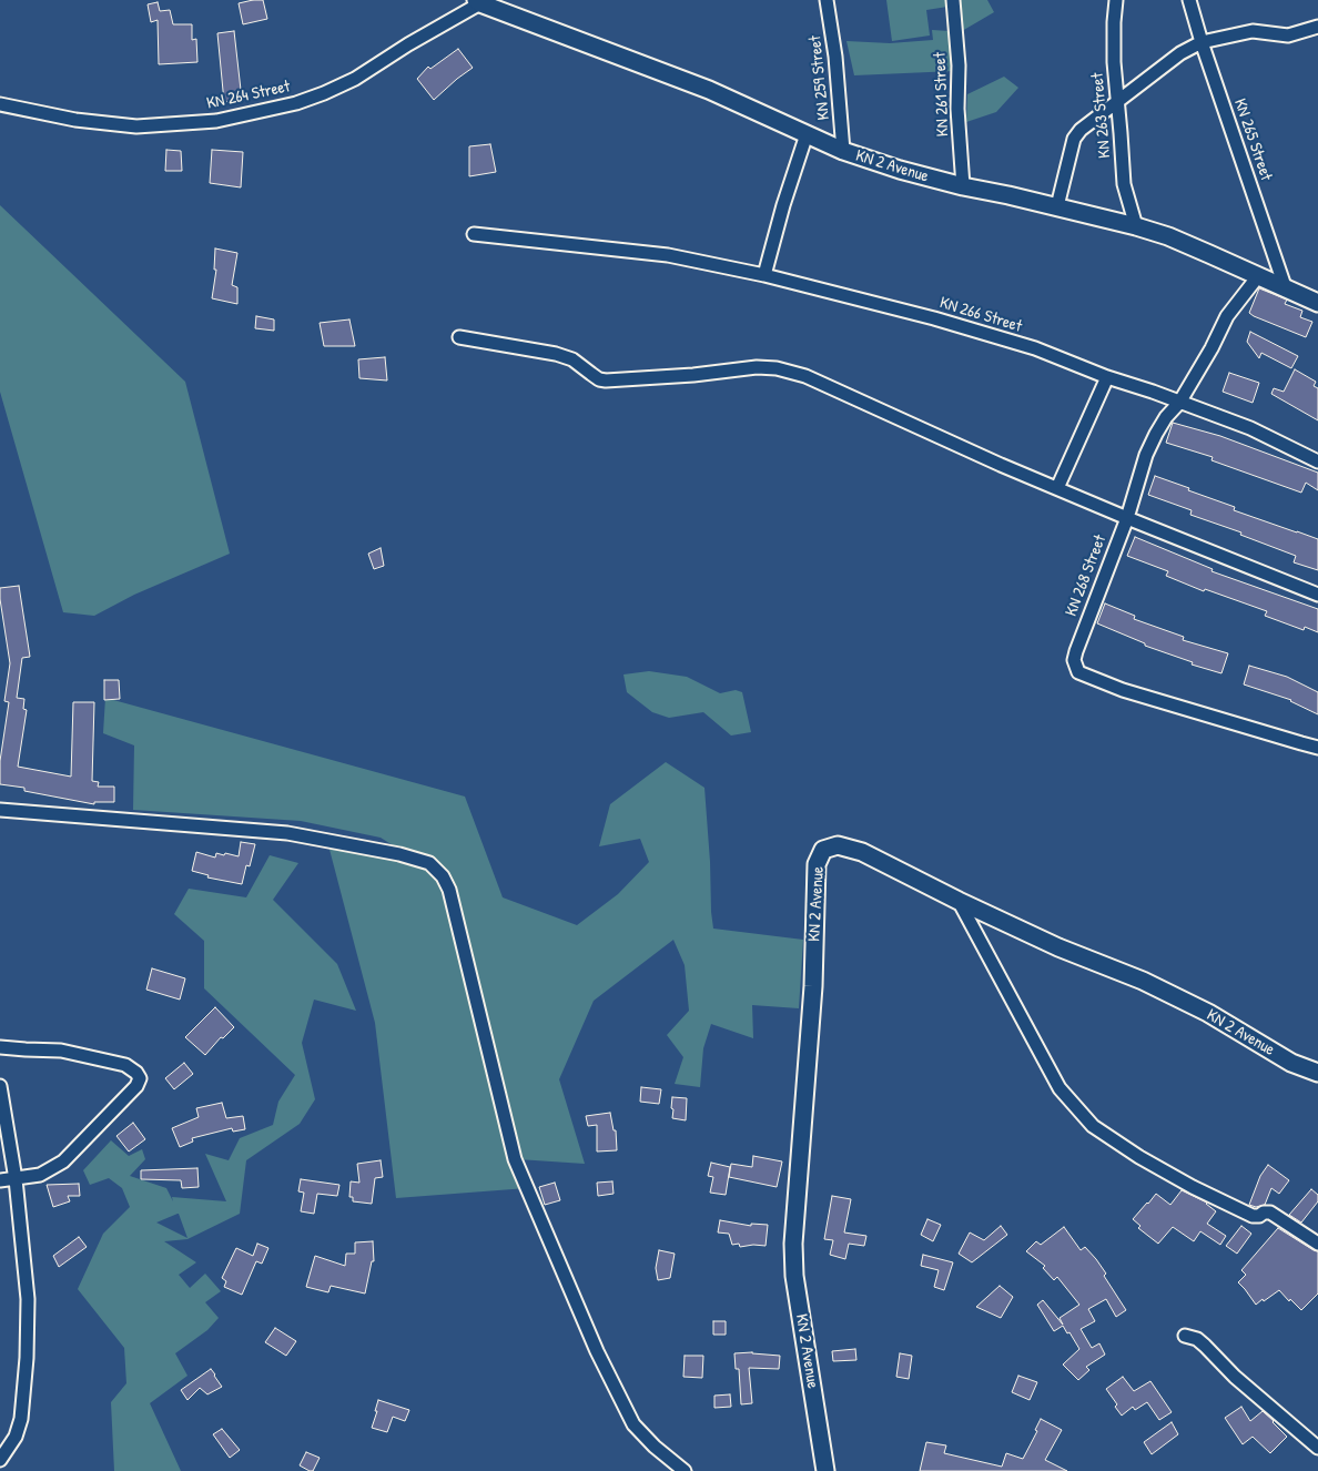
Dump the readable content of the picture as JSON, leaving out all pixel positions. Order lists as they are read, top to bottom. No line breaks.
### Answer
{"streets":{"main road":["KN 2 Avenue"],"street":["KN 259 Street","KN 261 Street","KN 264 Street","KN 263 Street","KN 265 Street","KN 266 Street","KN 268 Street"]},"crossings":[["KN 259 Street","KN 2 Avenue"],["KN 261 Street","KN 2 Avenue"],["KN 264 Street","KN 2 Avenue"],["KN 263 Street","KN 2 Avenue"],["KN 265 Street","KN 2 Avenue"],["KN 2 Avenue","KN 268 Street"],["KN 266 Street","KN 268 Street"]]}
